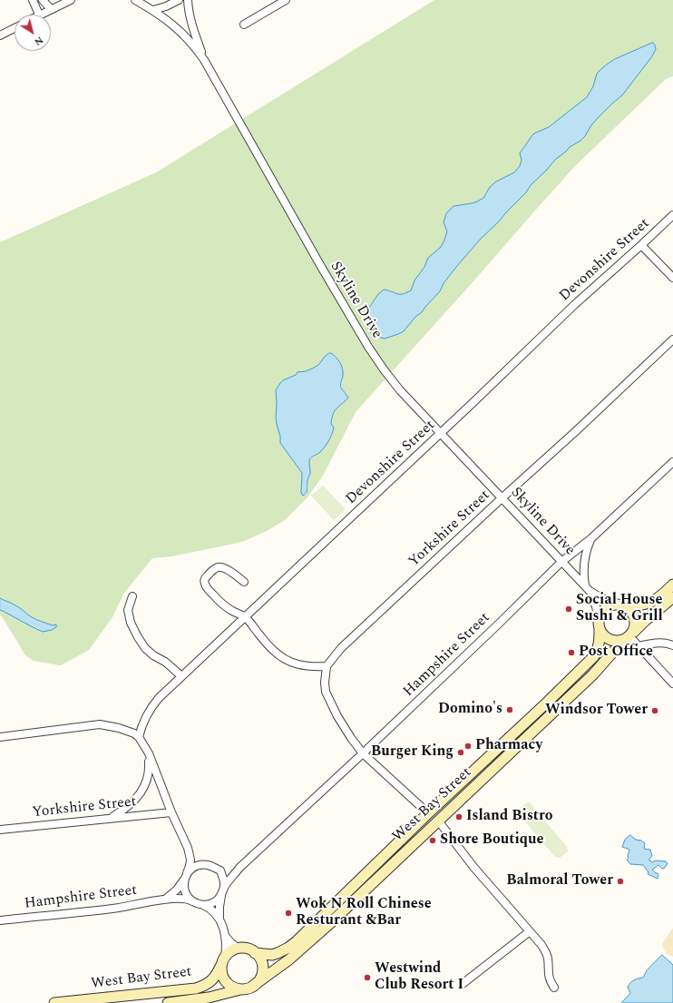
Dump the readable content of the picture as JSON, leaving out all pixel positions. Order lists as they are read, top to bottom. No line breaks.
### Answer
{"streets":{"main road":["West Bay Street"],"street":["Devonshire Street","Skyline Drive","Yorkshire Street","Hampshire Street"]},"crossings":[["Devonshire Street","Skyline Drive"],["Skyline Drive","Yorkshire Street"],["Skyline Drive","Hampshire Street"],["Skyline Drive","West Bay Street"]],"places":["Social House Sushi & Grill","Post Office","Domino's","Windsor Tower","Pharmacy","Burger King","Island Bistro","Shore Boutique","Balmoral Tower","Wok N Roll Chinese Resturant &Bar","Westwind Club Resort I"],"north":"bottom right"}
